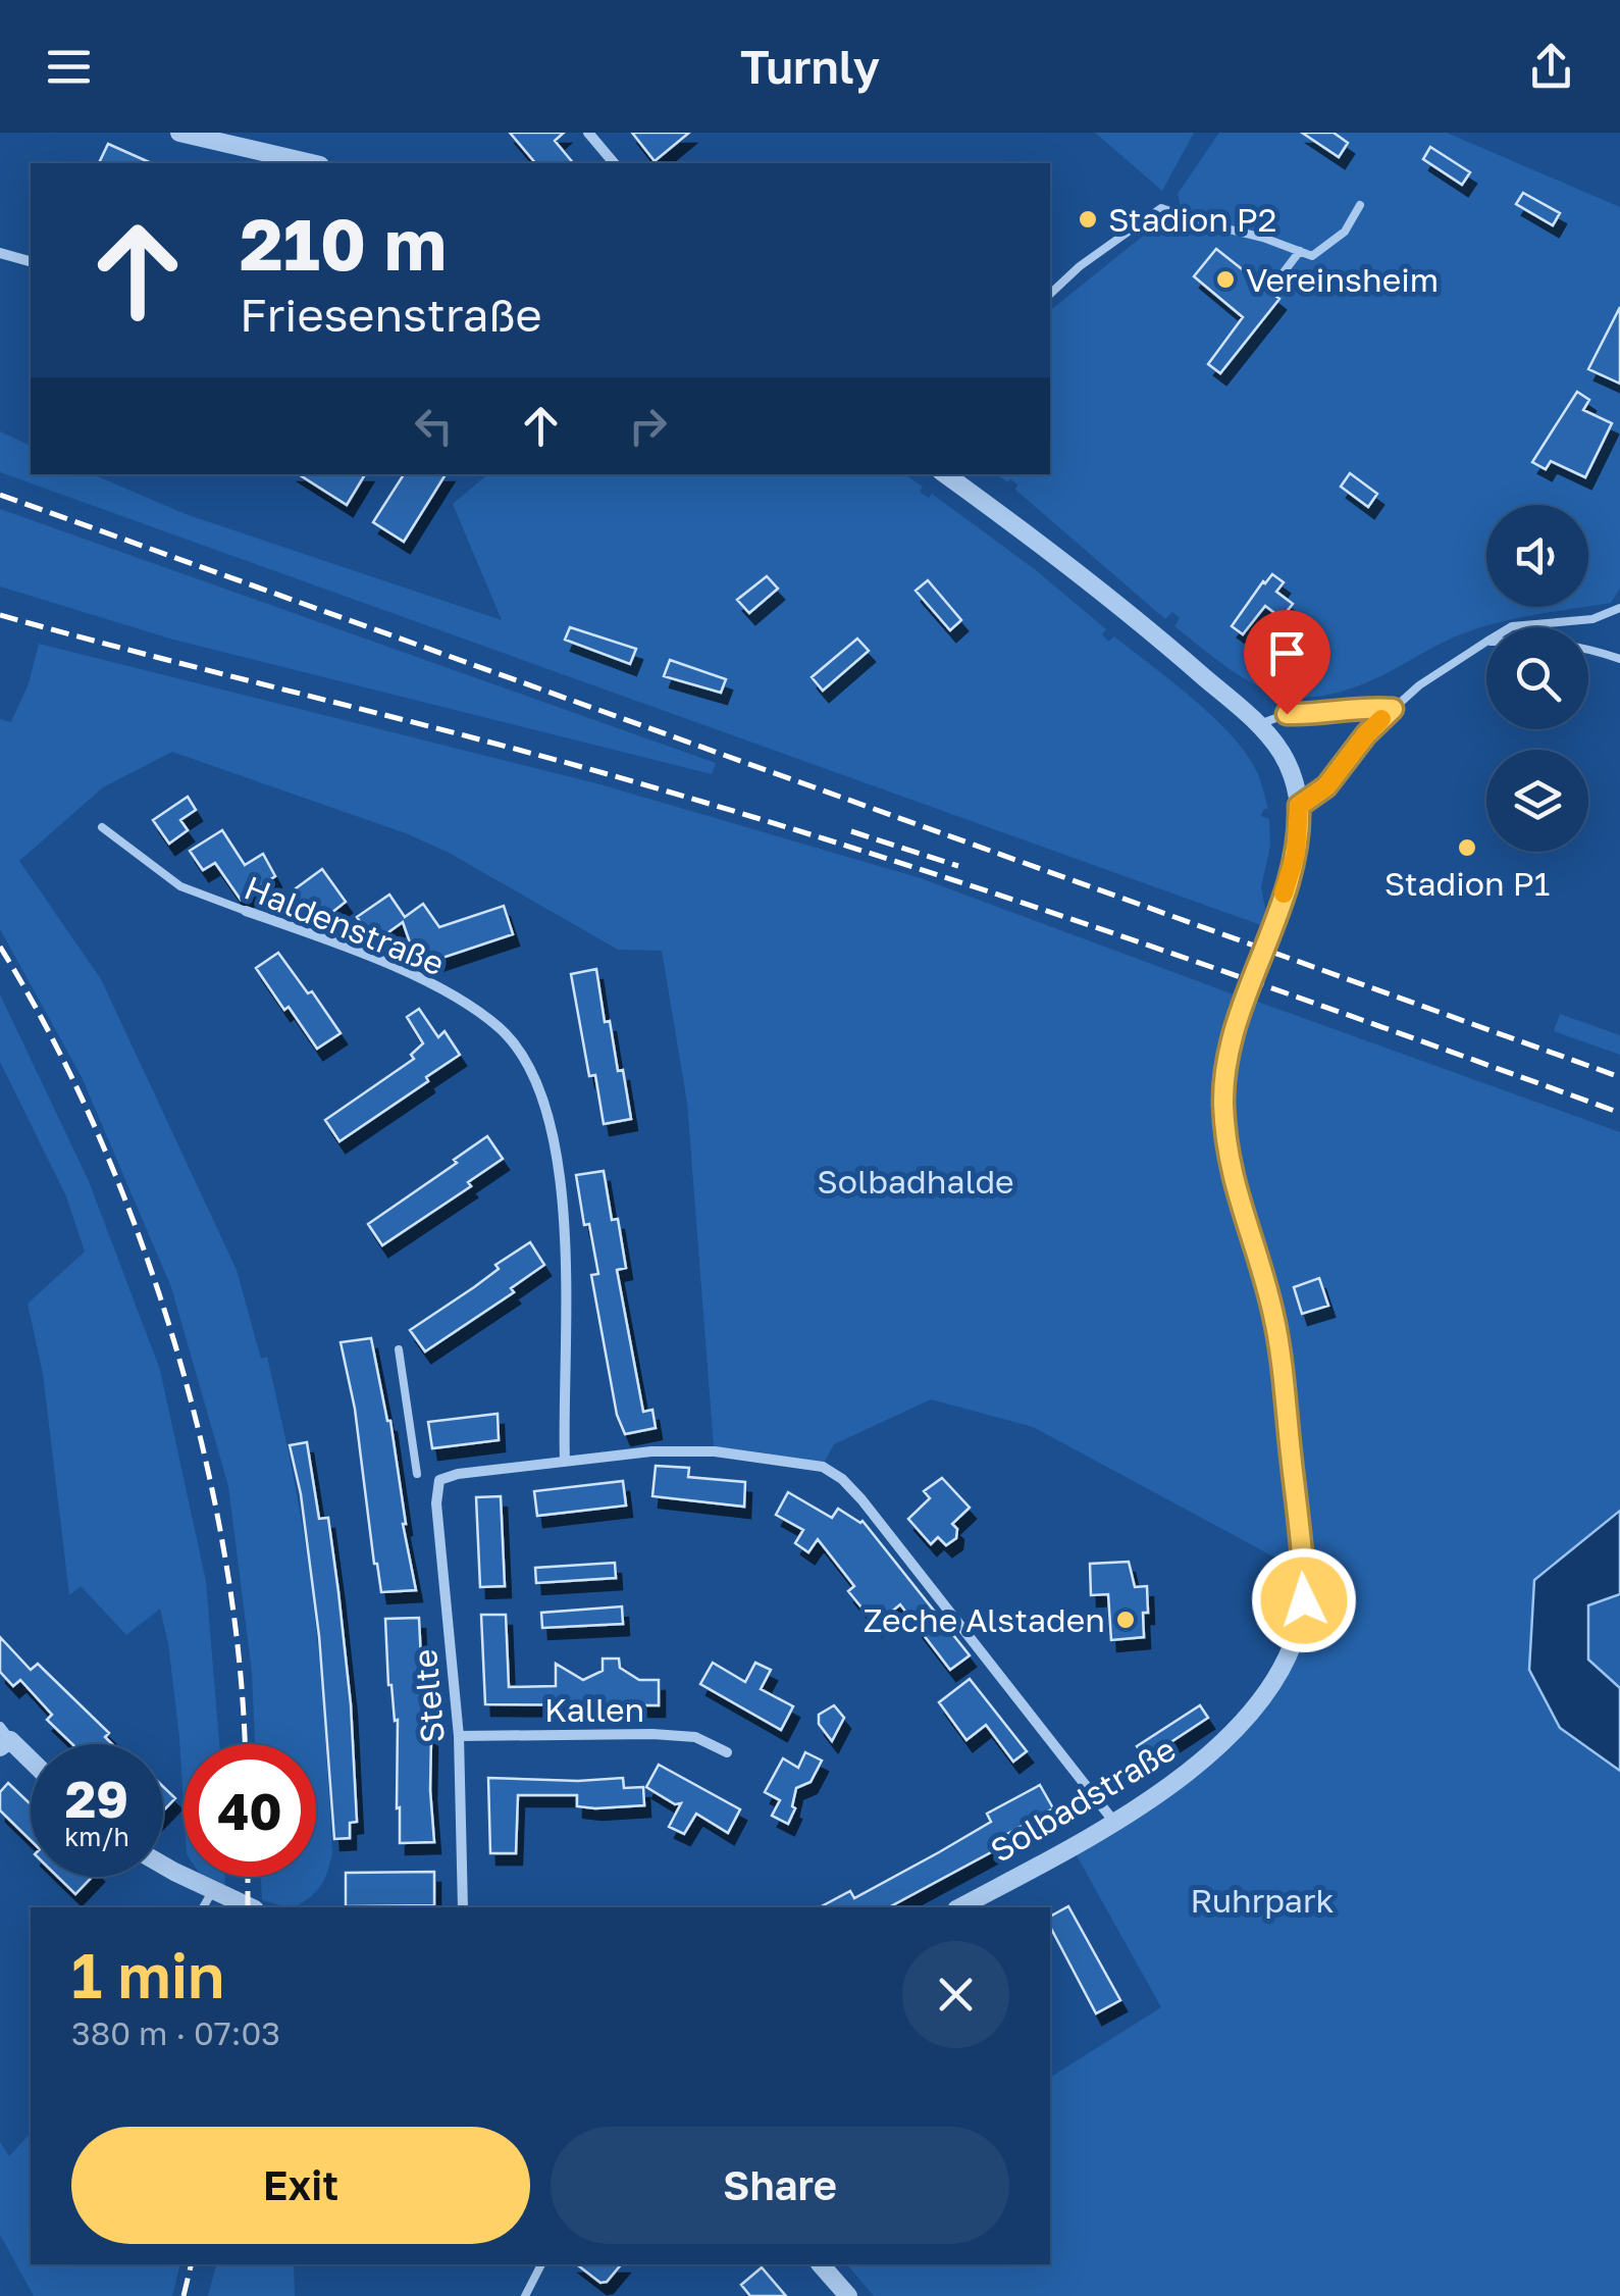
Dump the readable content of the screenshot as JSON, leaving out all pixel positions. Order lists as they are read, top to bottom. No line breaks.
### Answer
{"streets":{"street":["Haldenstraße","Stelte","Kallen","Solbadstraße"]},"crossings":[["Haldenstraße","Stelte"],["Stelte","Kallen"]],"parks":["Solbadhalde","Ruhrpark"],"places":["Stadion P2","Vereinsheim","Stadion P1","Zeche Alstaden"],"page":{"header":"Turnly","turn":["210 m","Friesenstraße"],"speed":"29 km/h","limit":"40","heading":["1 min","380 m · 07:03"],"buttons":["Exit","Share"]}}
